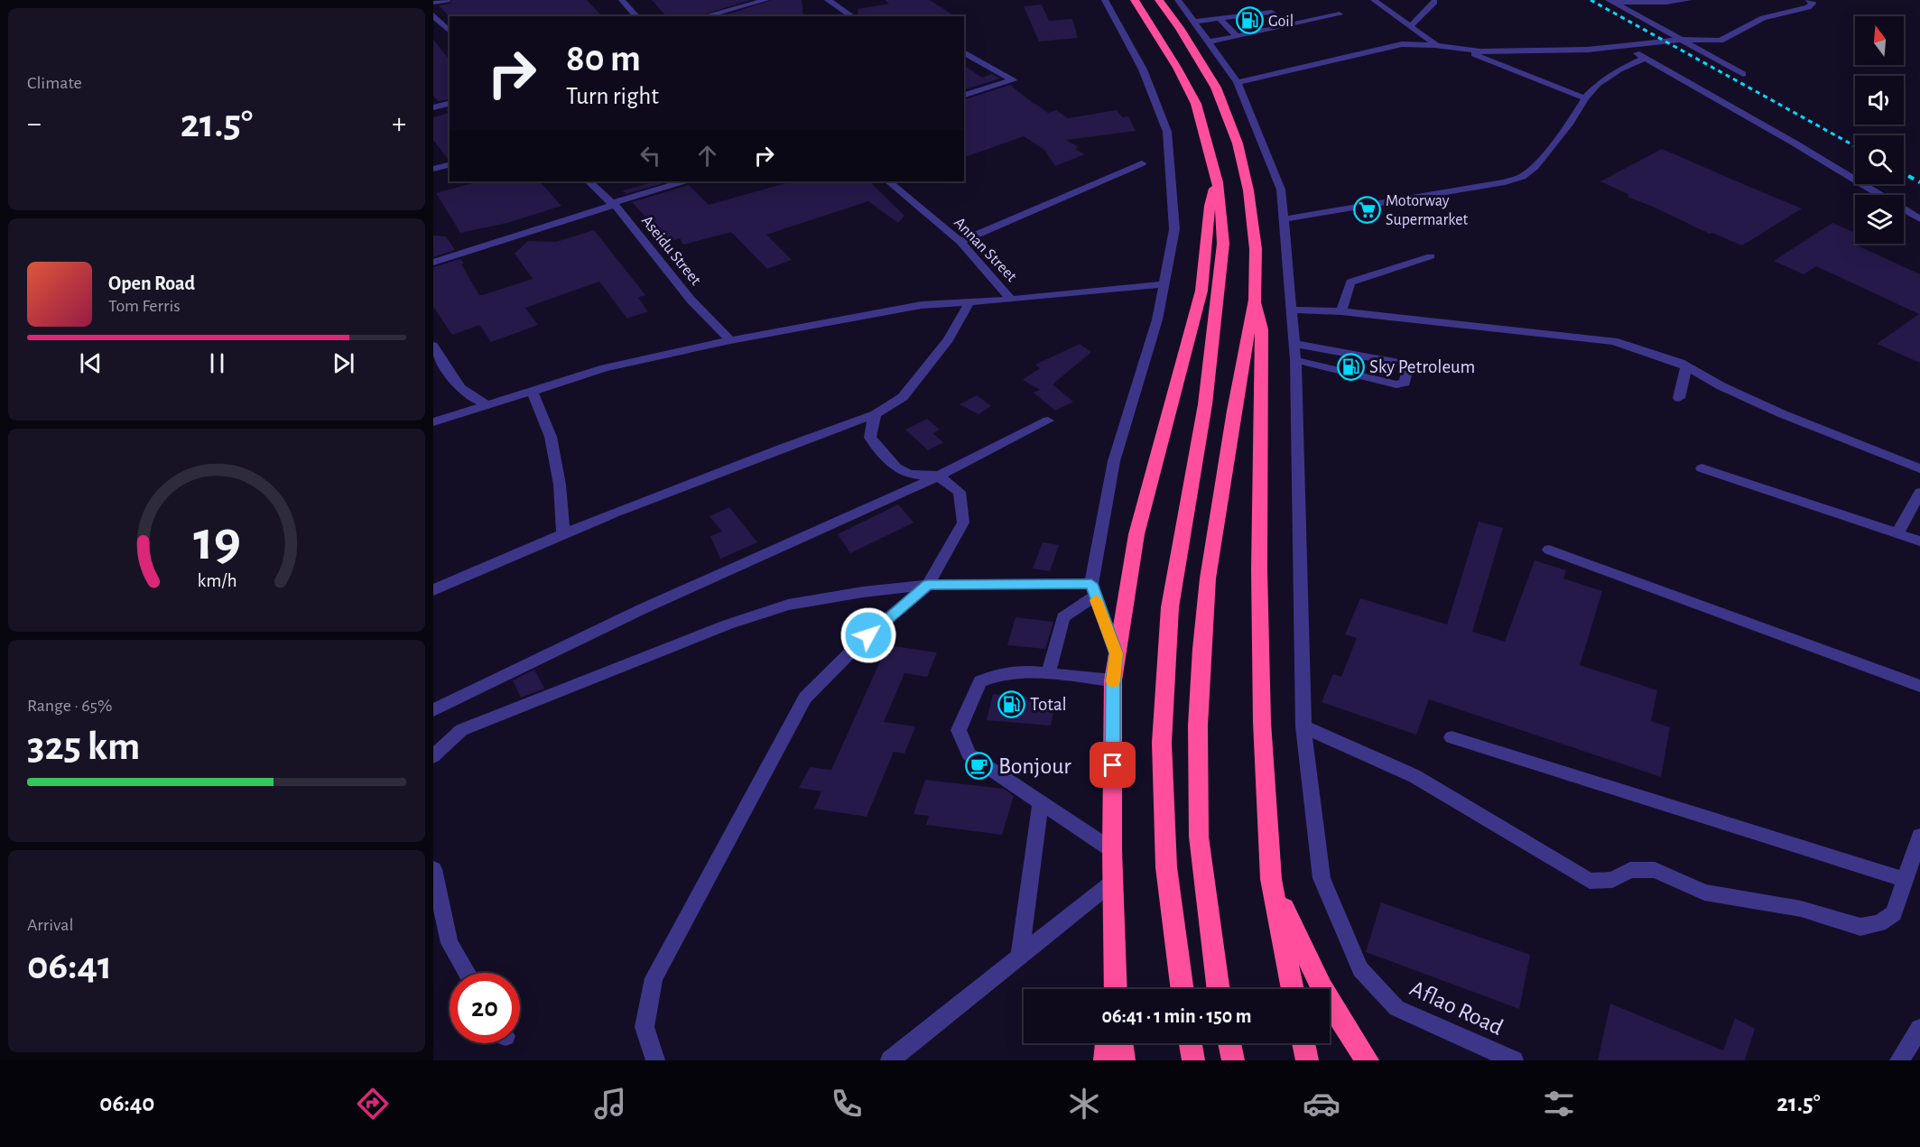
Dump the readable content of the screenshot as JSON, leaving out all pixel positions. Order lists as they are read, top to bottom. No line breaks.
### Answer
{"streets":{"street":["Annan Street","Aseidu Street","Aflao Road"]},"places":{"fuel station":["Goil","Sky Petroleum","Total"],"supermarket":["Motorway Supermarket"],"cafe":["Bonjour"]},"north":"top","page":{"tile":["Climate",["Range · 65%","325 km"],["Arrival","06:41"]],"turn":["80 m","Turn right"],"heat":["−","21.5°","+"],"song":["Open Road","Tom Ferris"],"limit":"20","trip":"06:41 · 1 min · 150 m","tabs":["06:40","21.5°"],"gauge":["19","km/h"]}}
